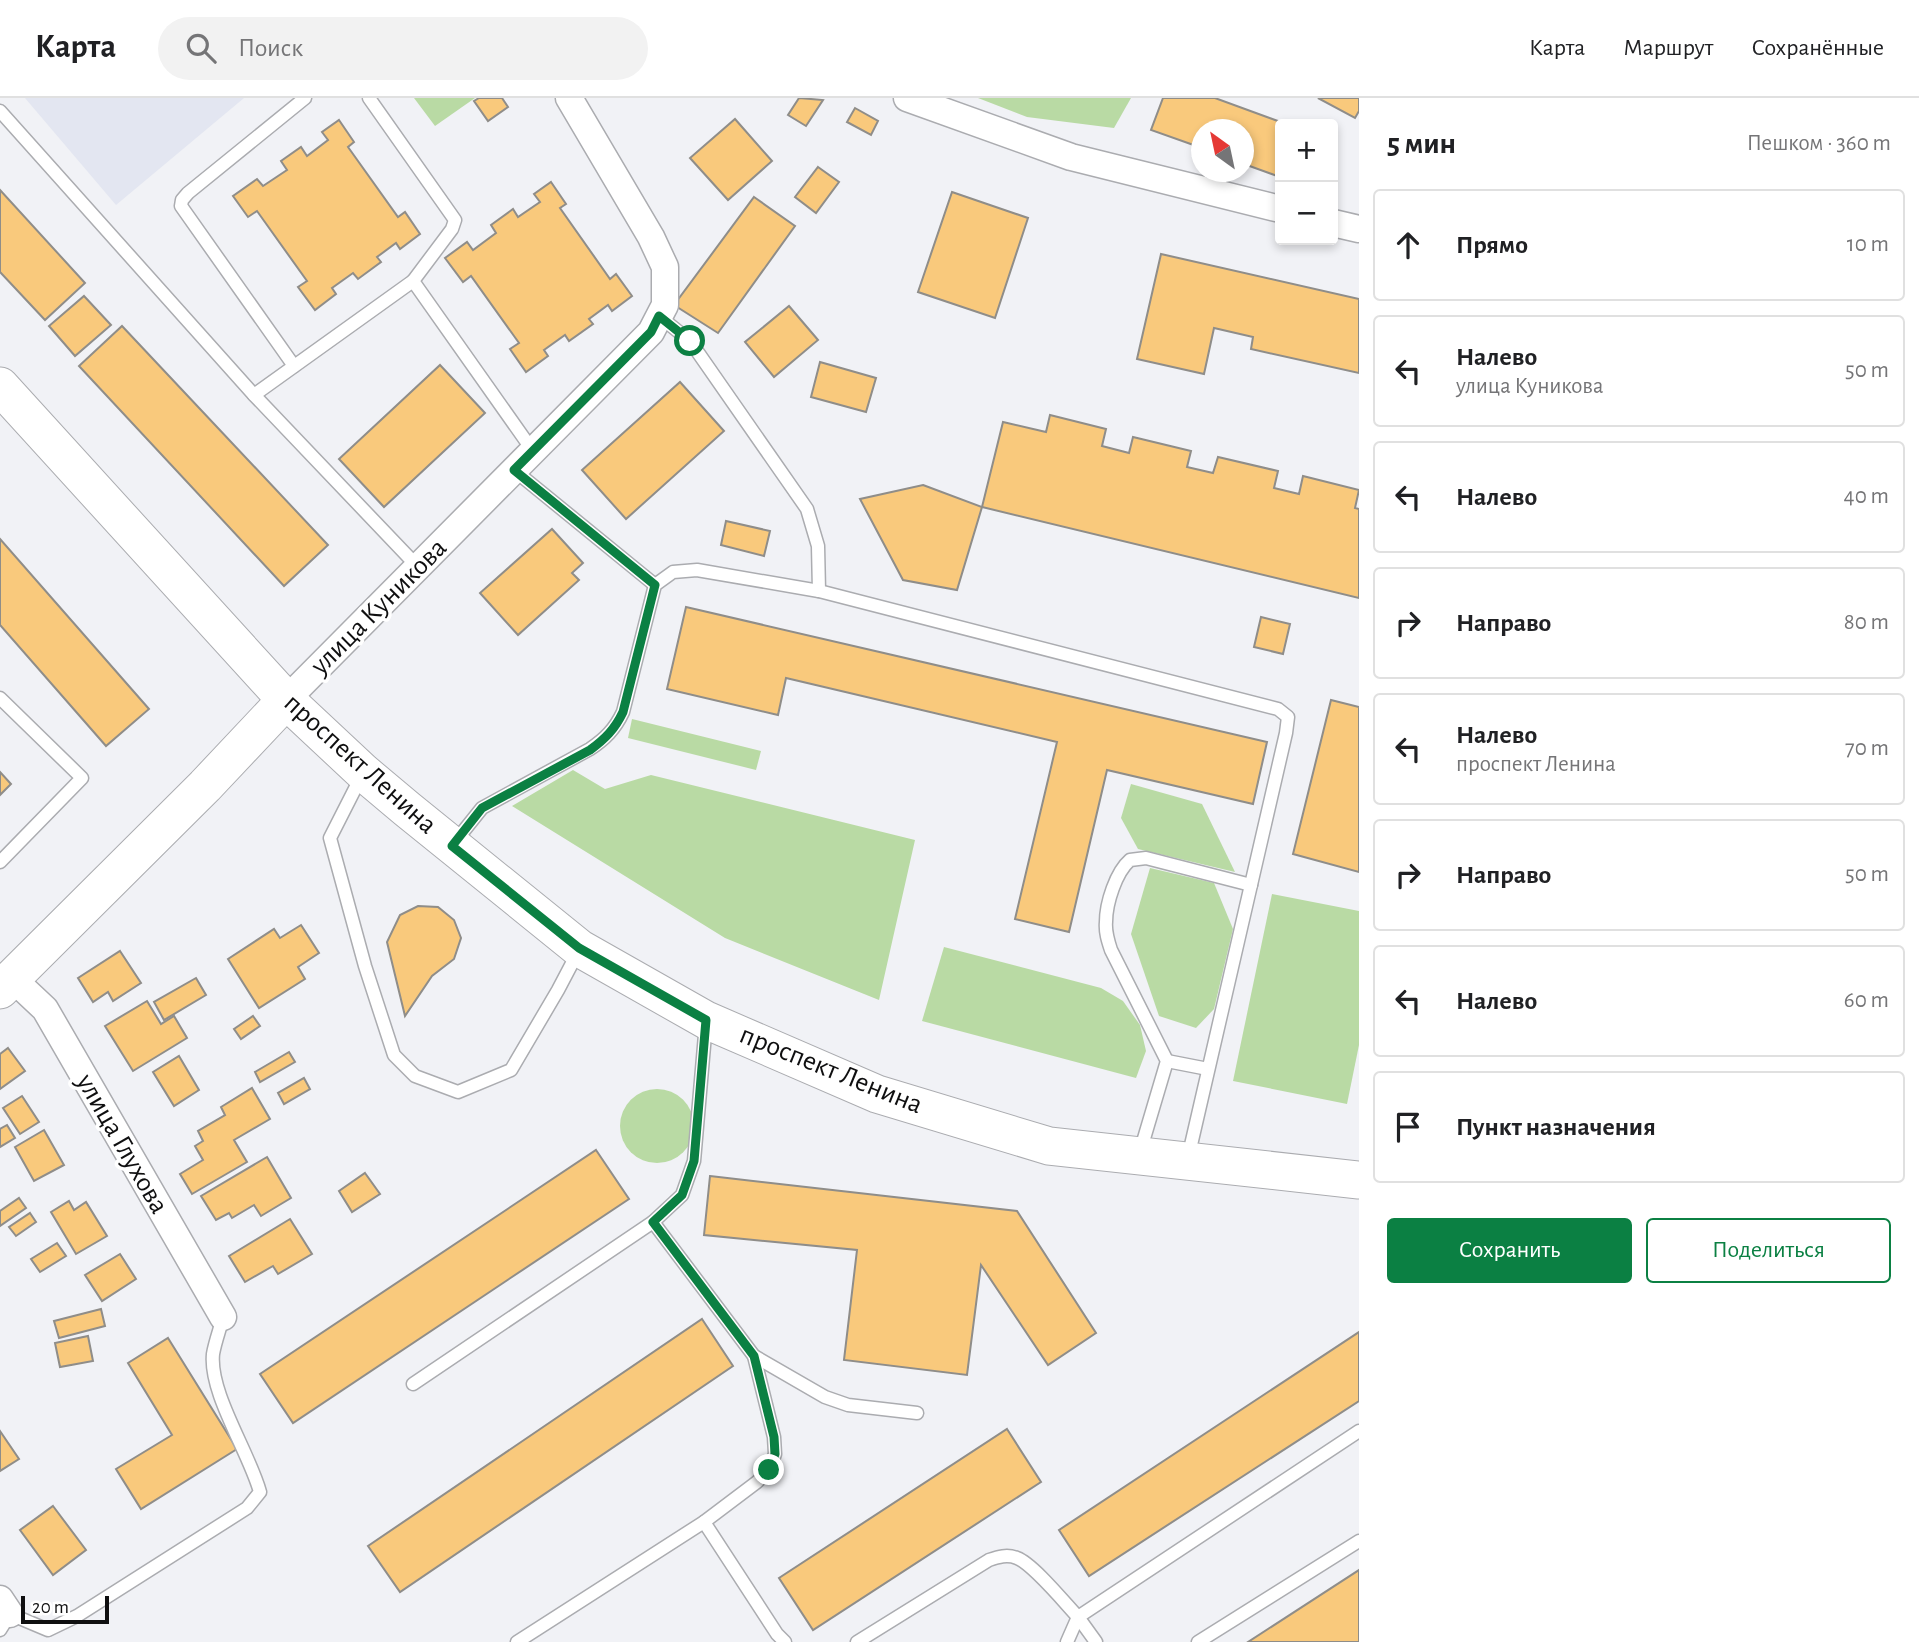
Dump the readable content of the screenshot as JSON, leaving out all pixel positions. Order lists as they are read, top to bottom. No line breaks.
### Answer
{"streets":{"street":["улица Куникова","проспект Ленина","улица Глухова"]},"crossings":[["улица Куникова","проспект Ленина"],["улица Куникова","улица Глухова"]],"scale_bar":"20 m","north":"top left","page":{"header":"Карта","search":"Поиск","nav":["Карта","Маршрут","Сохранённые"],"heading":["5 мин","Пешком · 360 m"],"map_buttons":["+","−"],"list":[["Прямо","10 m"],["Налево","улица Куникова","50 m"],["Налево","40 m"],["Направо","80 m"],["Налево","проспект Ленина","70 m"],["Направо","50 m"],["Налево","60 m"],"Пункт назначения"],"buttons":["Сохранить","Поделиться"],"scale":"20 m"}}
